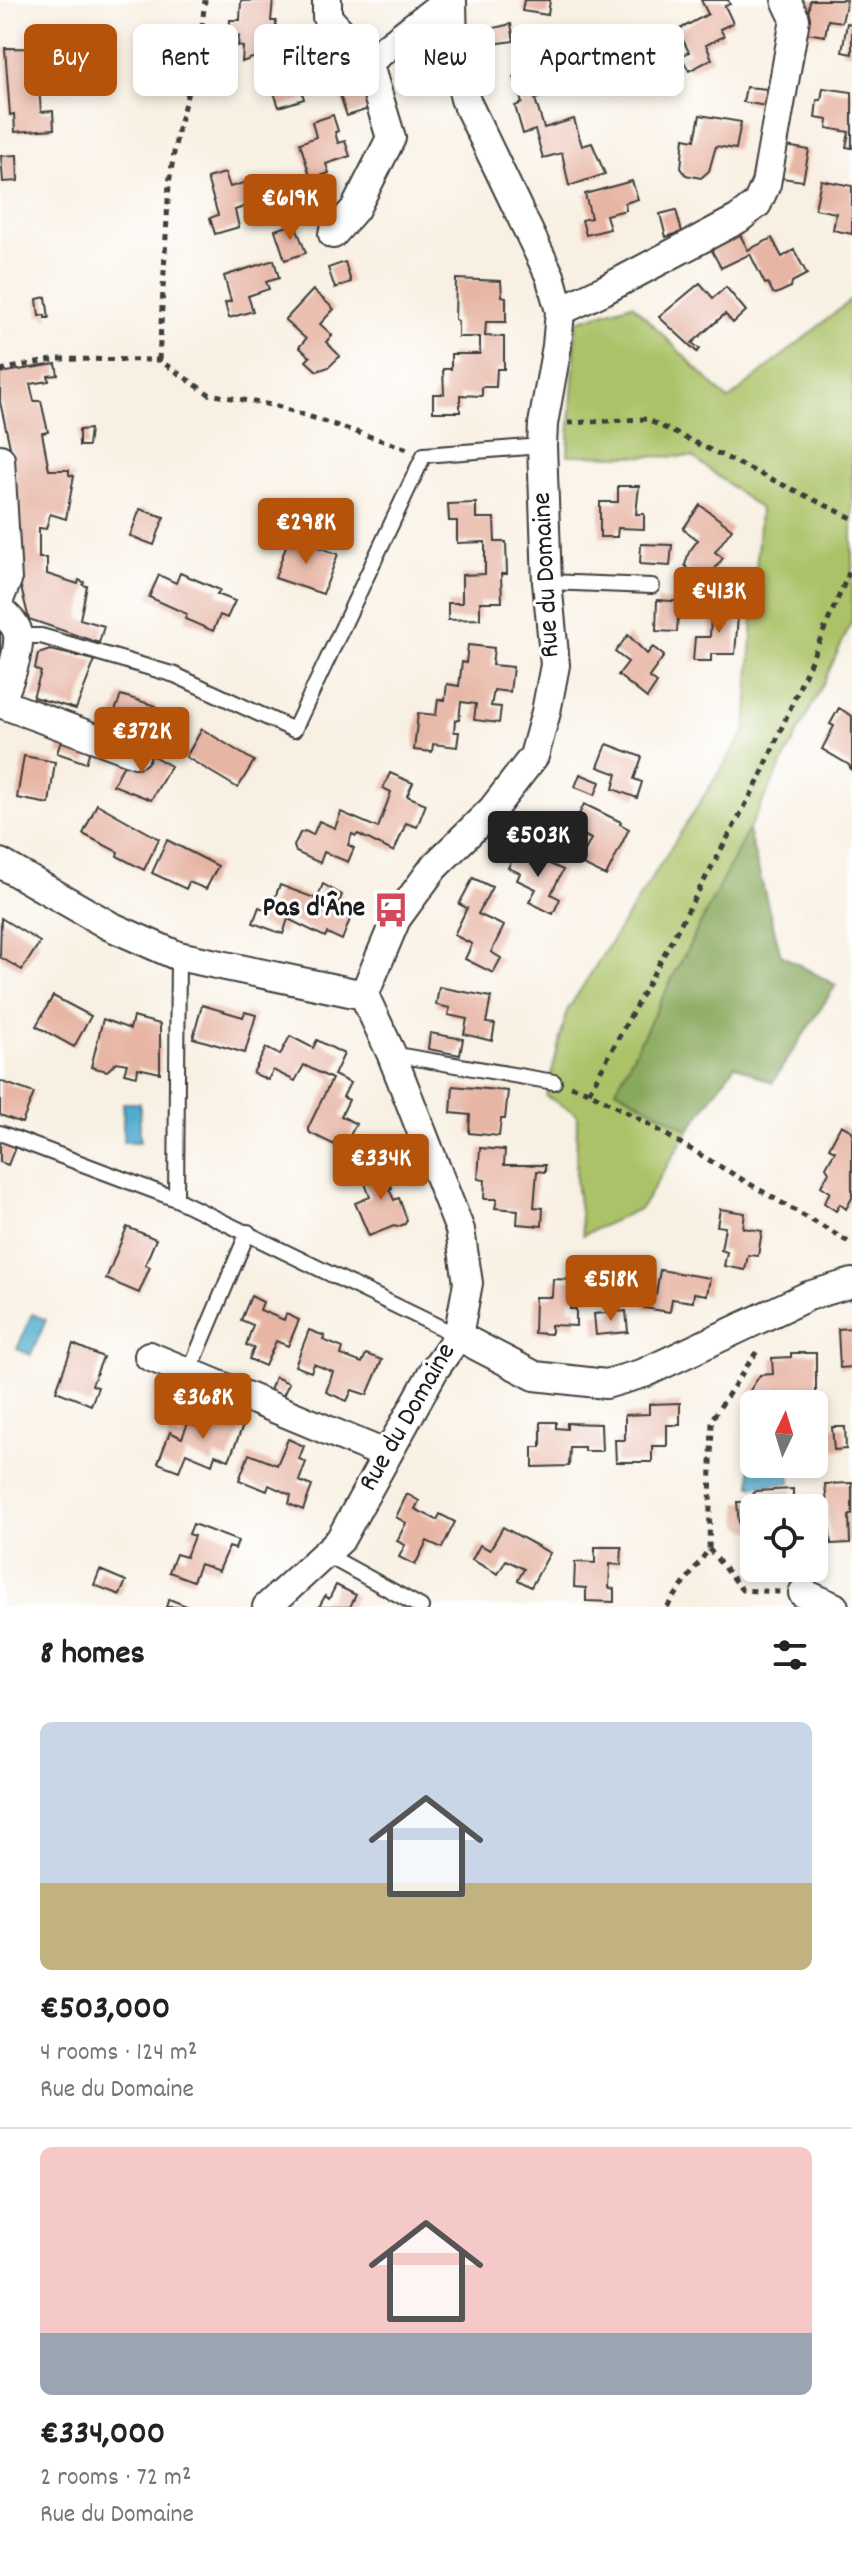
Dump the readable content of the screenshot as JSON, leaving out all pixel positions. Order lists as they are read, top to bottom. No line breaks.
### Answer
{"streets":{"street":["Rue du Domaine"]},"places":{"bus stop":["Pas d'Âne"]},"north":"top","page":{"chip":["Buy","Rent","Filters","New","Apartment"],"price":["€619K","€298K","€413K","€372K","€503K","€334K","€518K","€368K"],"heading":"8 homes","list":[{"name":"€503,000","note":"4 rooms · 124 m² · Rue du Domaine"},{"name":"€334,000","note":"2 rooms · 72 m² · Rue du Domaine"}]}}
